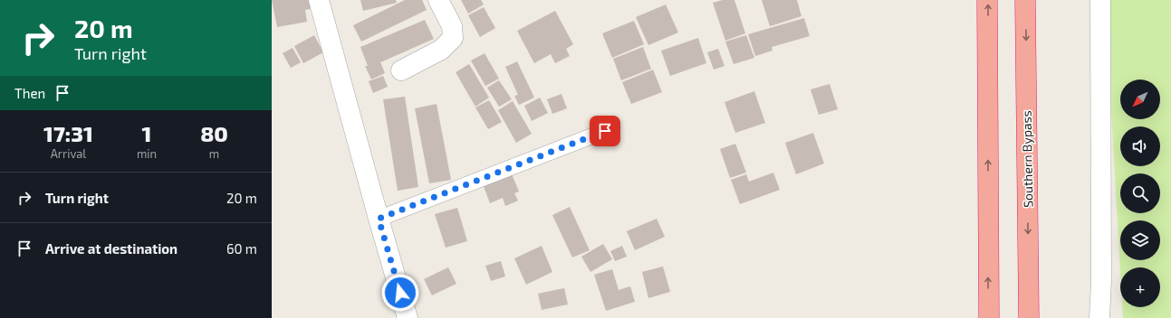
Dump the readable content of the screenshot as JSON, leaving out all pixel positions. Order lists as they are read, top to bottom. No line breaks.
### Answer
{"streets":{"highway":["Southern Bypass"]},"north":"bottom left","page":{"turn":["20 m","Turn right"],"then":"Then","map_buttons":"+","eta":["17:31","Arrival","1","min","80","m"],"list":[{"name":"Turn right","value":"20 m"},{"name":"Arrive at destination","value":"60 m"}]}}
